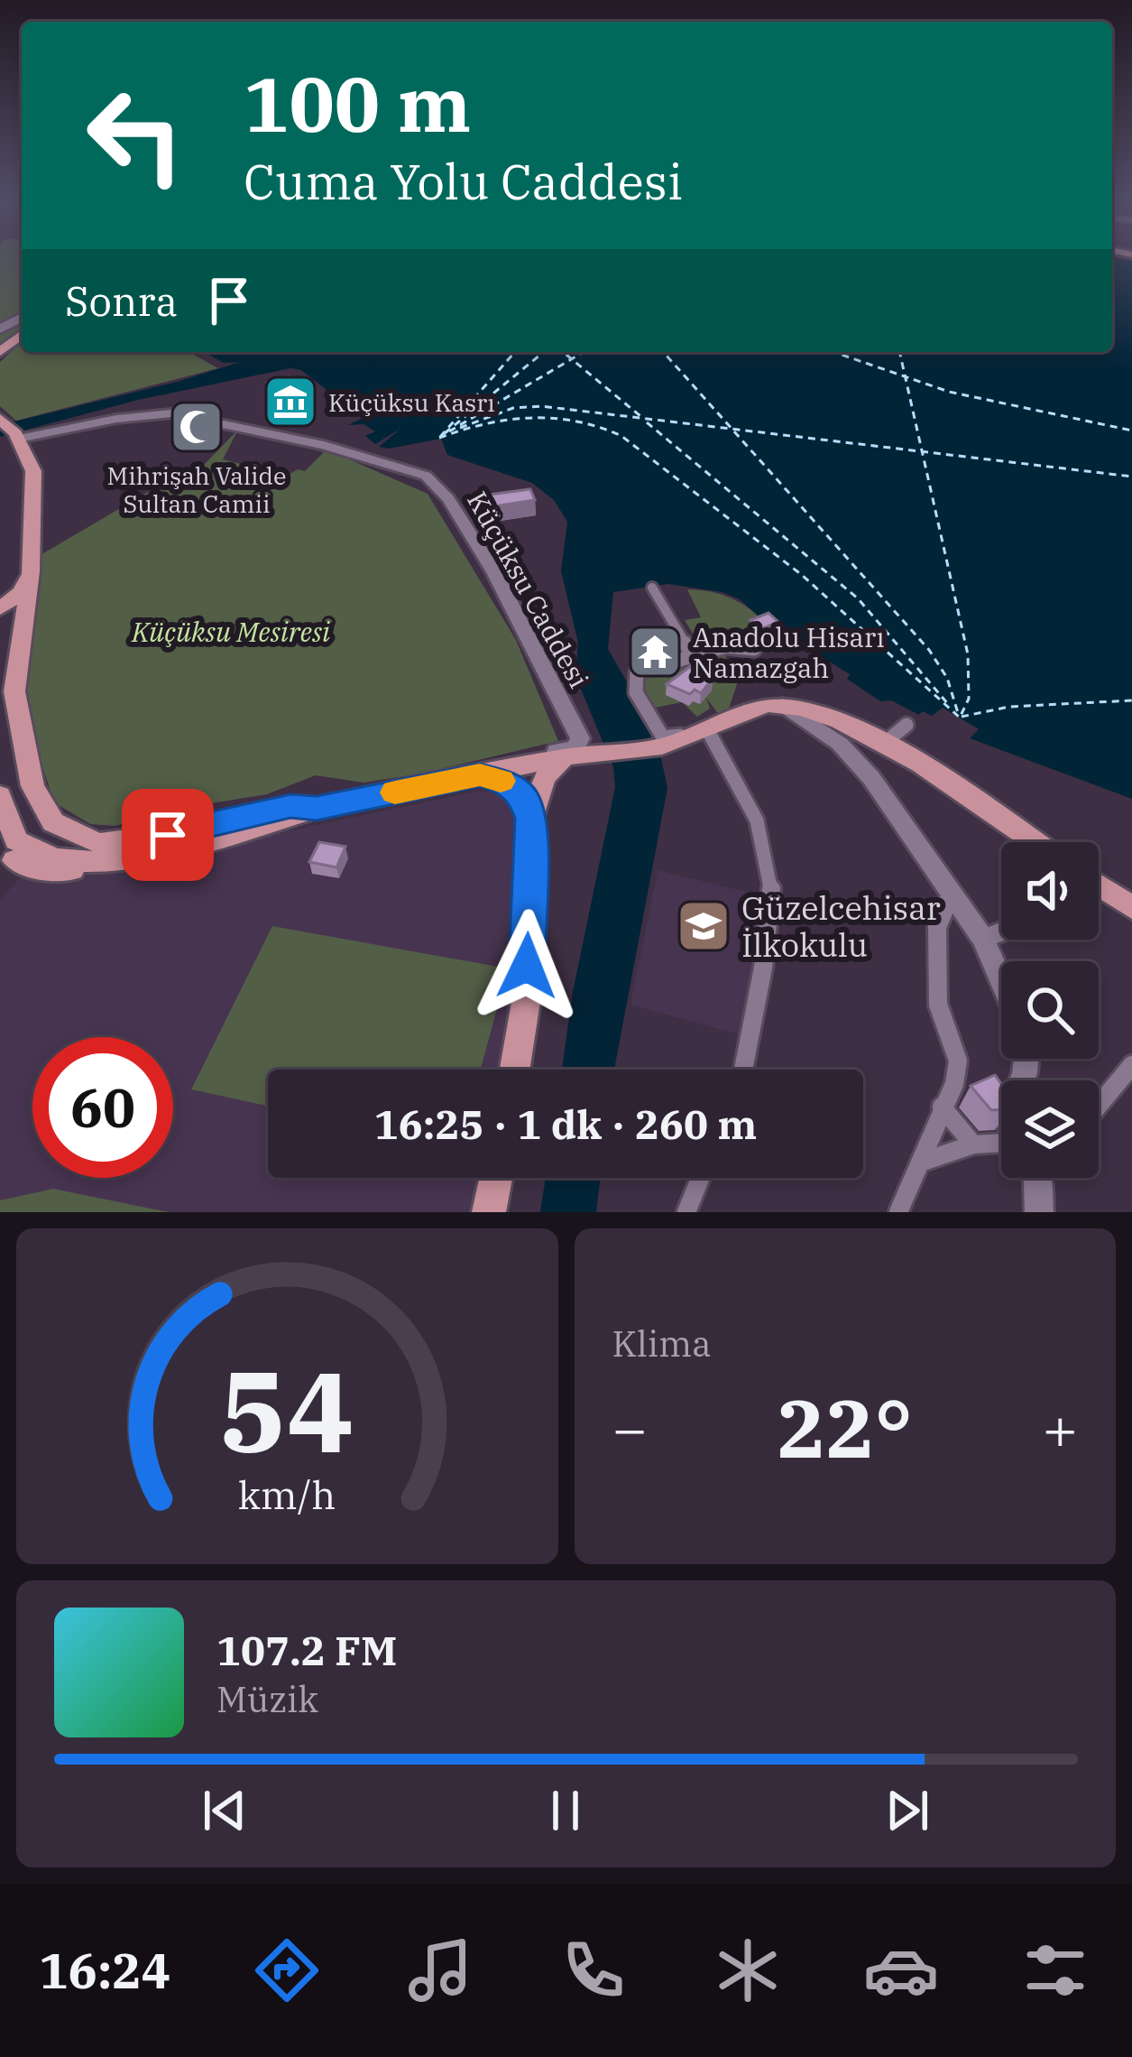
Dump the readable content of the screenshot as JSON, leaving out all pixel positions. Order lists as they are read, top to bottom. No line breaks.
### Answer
{"streets":{"street":["Küçüksu Caddesi"]},"parks":["Küçüksu Mesiresi"],"places":{"museum":["Küçüksu Kasrı"],"mosque":["Mihrişah Valide Sultan Camii"],"temple":["Anadolu Hisarı Namazgah"],"school or university":["Güzelcehisar İlkokulu"]},"page":{"turn":["100 m","Cuma Yolu Caddesi"],"then":"Sonra","limit":"60","trip":"16:25 · 1 dk · 260 m","tile":"Klima","heat":["−","22°","+"],"song":["107.2 FM","Müzik"],"tabs":"16:24","gauge":["54","km/h"]}}
